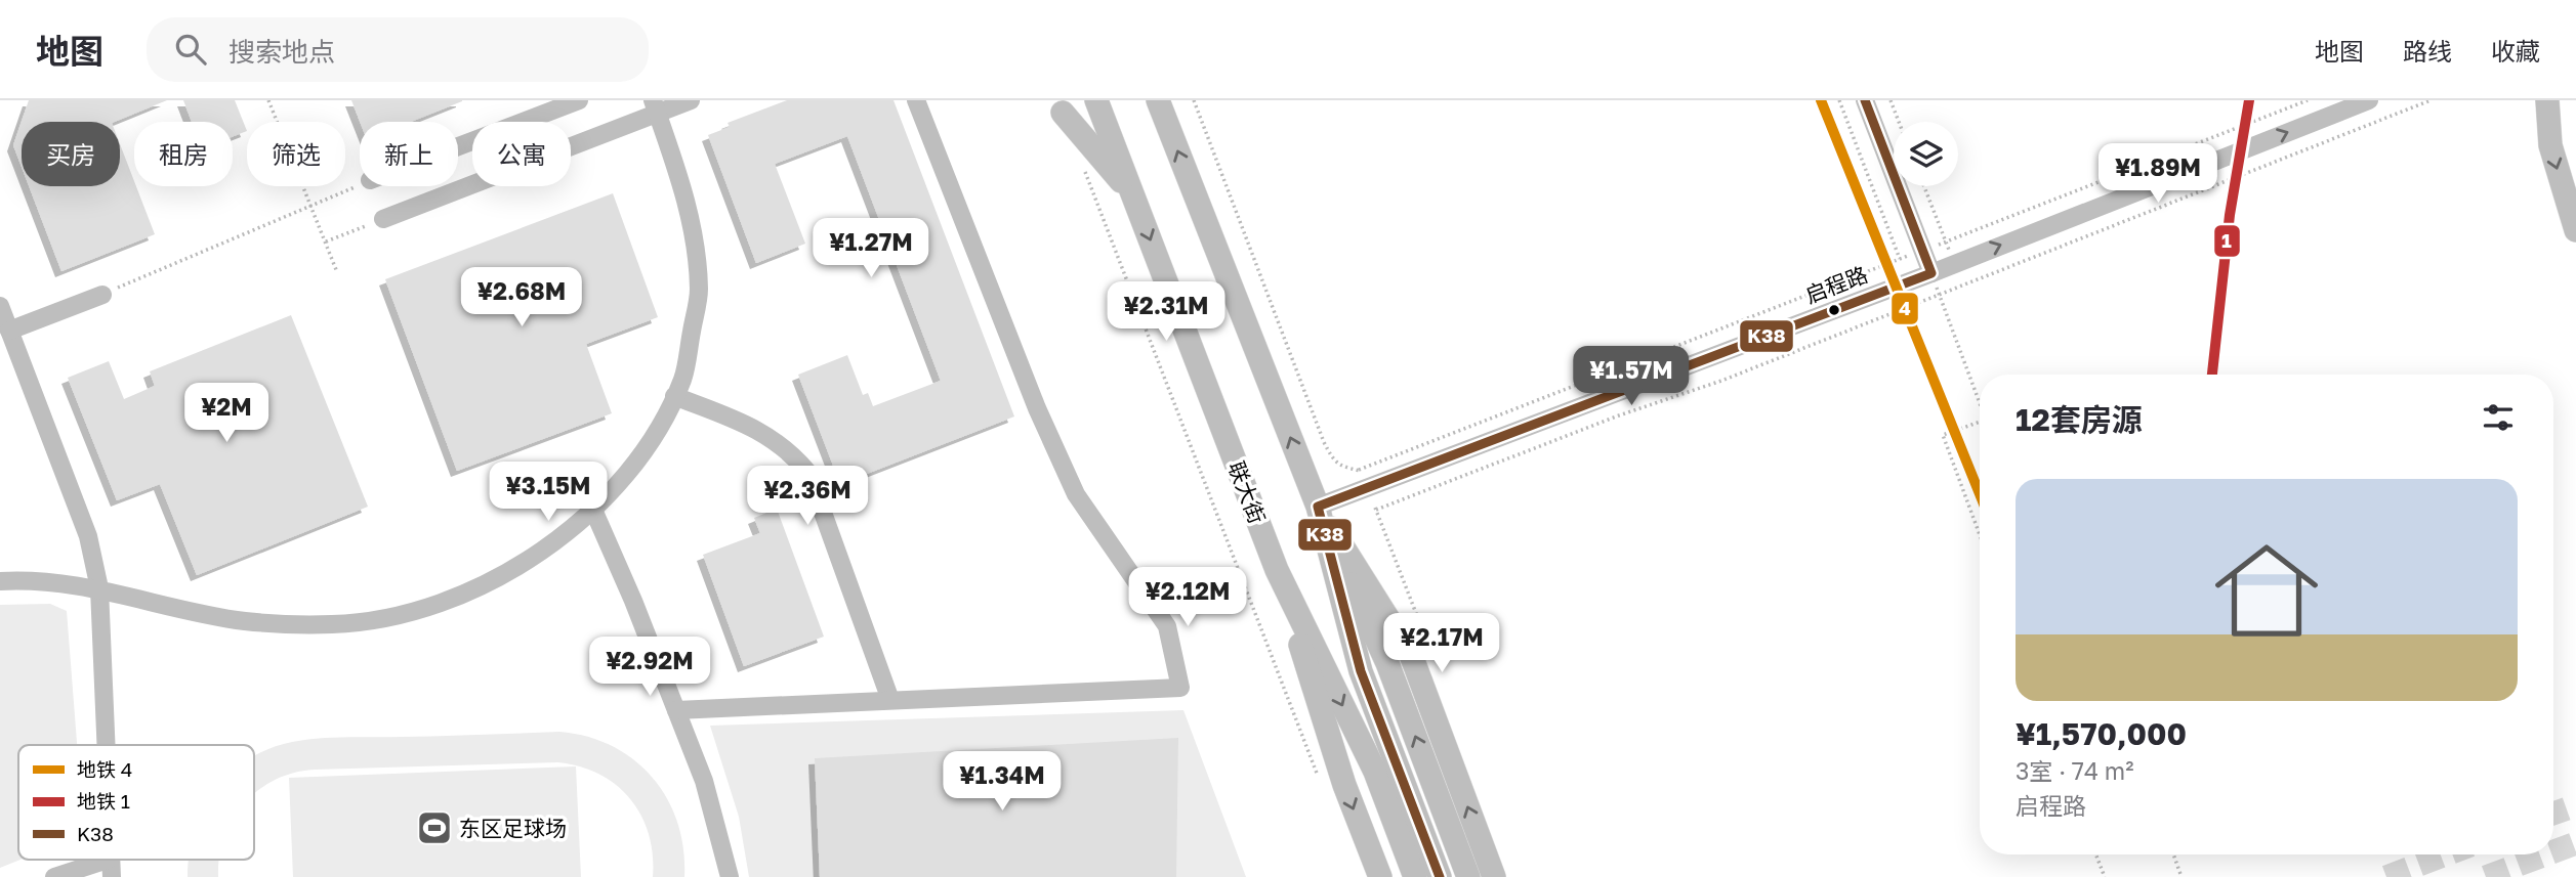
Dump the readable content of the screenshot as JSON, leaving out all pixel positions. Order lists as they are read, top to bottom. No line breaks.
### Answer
{"streets":{"main road":["联大街"],"street":["启程路"]},"one_way":["启程路"],"places":{"sports":["东区足球场"]},"lines":["metro line 4","metro line 1","transit line K38"],"legend":["地铁 4","地铁 1","K38"],"page":{"header":"地图","search":"搜索地点","nav":["地图","路线","收藏"],"chip":["买房","租房","筛选","新上","公寓"],"price":["¥1.89M","¥1.27M","¥2.68M","¥2.31M","¥1.57M","¥2M","¥3.15M","¥2.36M","¥2.12M","¥2.17M","¥2.92M","¥1.34M"],"heading":"12套房源","list":[{"name":"¥1,570,000","note":"3室 · 74 m² · 启程路"}]}}
